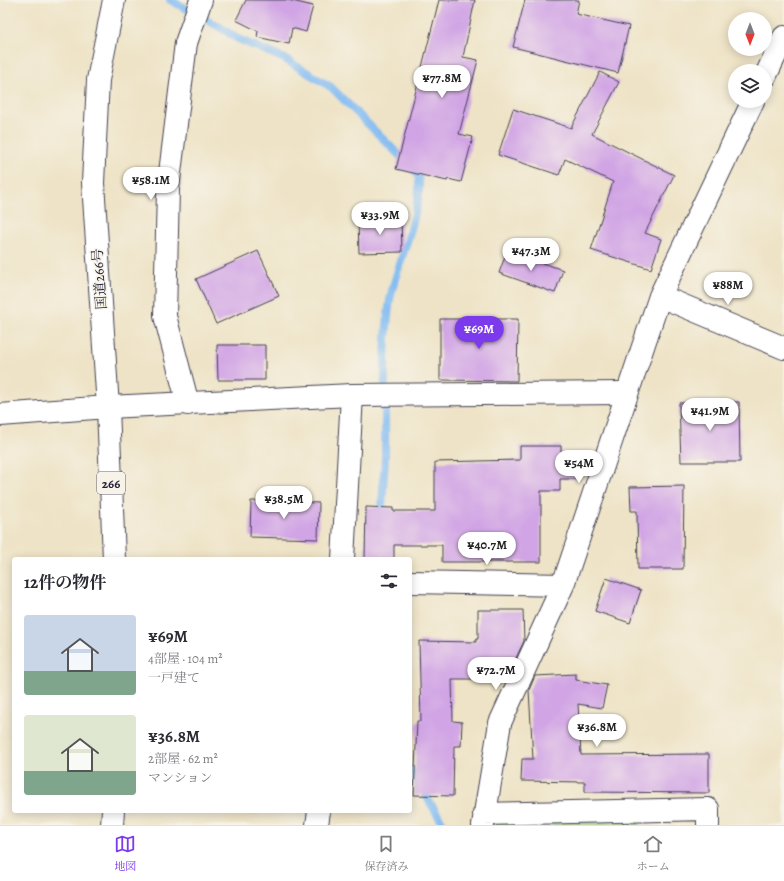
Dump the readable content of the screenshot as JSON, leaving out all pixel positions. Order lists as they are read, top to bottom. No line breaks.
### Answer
{"streets":{"main road":["国道266号","266"]},"north":"bottom","page":{"price":["¥77.8M","¥58.1M","¥33.9M","¥47.3M","¥88M","¥69M","¥41.9M","¥54M","¥38.5M","¥40.7M","¥72.7M","¥36.8M"],"heading":"12件の物件","list":[{"name":"¥69M","note":"4部屋 · 104 m² · 一戸建て"},{"name":"¥36.8M","note":"2部屋 · 62 m² · マンション"}],"tabs":["地図","保存済み","ホーム"]}}
